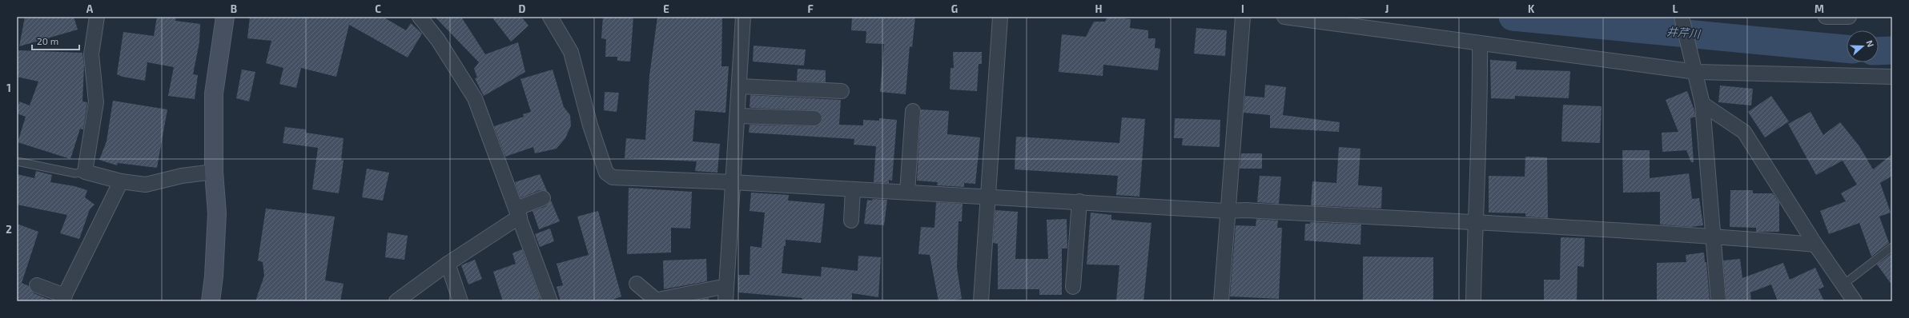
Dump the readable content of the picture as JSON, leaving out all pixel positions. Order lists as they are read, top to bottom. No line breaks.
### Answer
{"water":["井芹川"],"scale_bar":"20 m","north":"right","grid":{"columns":["A","B","C","D","E","F","G","H","I","J","K","L","M"],"rows":["1","2"]}}
